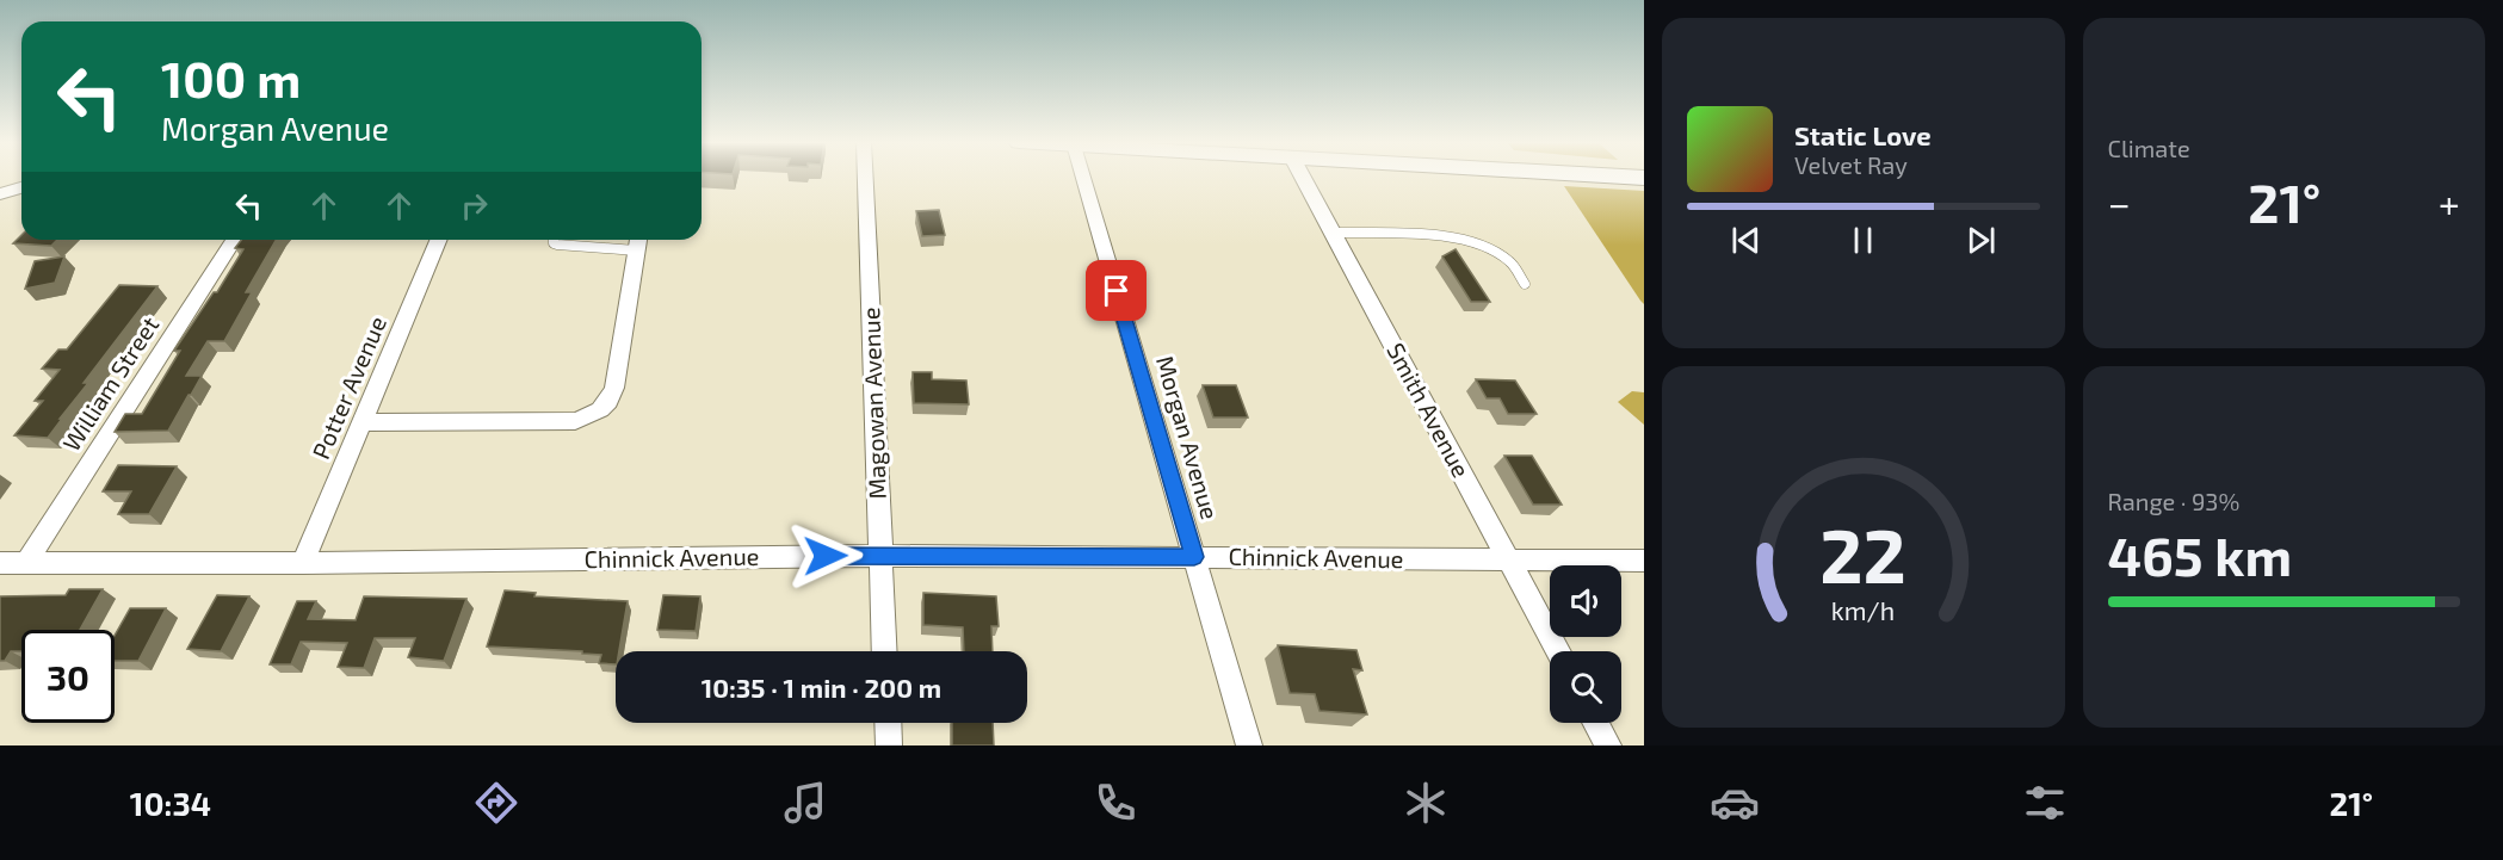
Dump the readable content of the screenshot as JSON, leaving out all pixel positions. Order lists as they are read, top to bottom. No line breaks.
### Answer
{"streets":{"street":["William Street","Potter Avenue","Magowan Avenue","Smith Avenue","Morgan Avenue","Chinnick Avenue"]},"crossings":[["William Street","Chinnick Avenue"],["Potter Avenue","Chinnick Avenue"],["Magowan Avenue","Chinnick Avenue"],["Smith Avenue","Chinnick Avenue"],["Morgan Avenue","Chinnick Avenue"]],"page":{"tile":["Climate",["Range · 93%","465 km"]],"turn":["100 m","Morgan Avenue"],"song":["Static Love","Velvet Ray"],"heat":["−","21°","+"],"limit":"30","trip":"10:35 · 1 min · 200 m","tabs":["10:34","21°"],"gauge":["22","km/h"]}}
